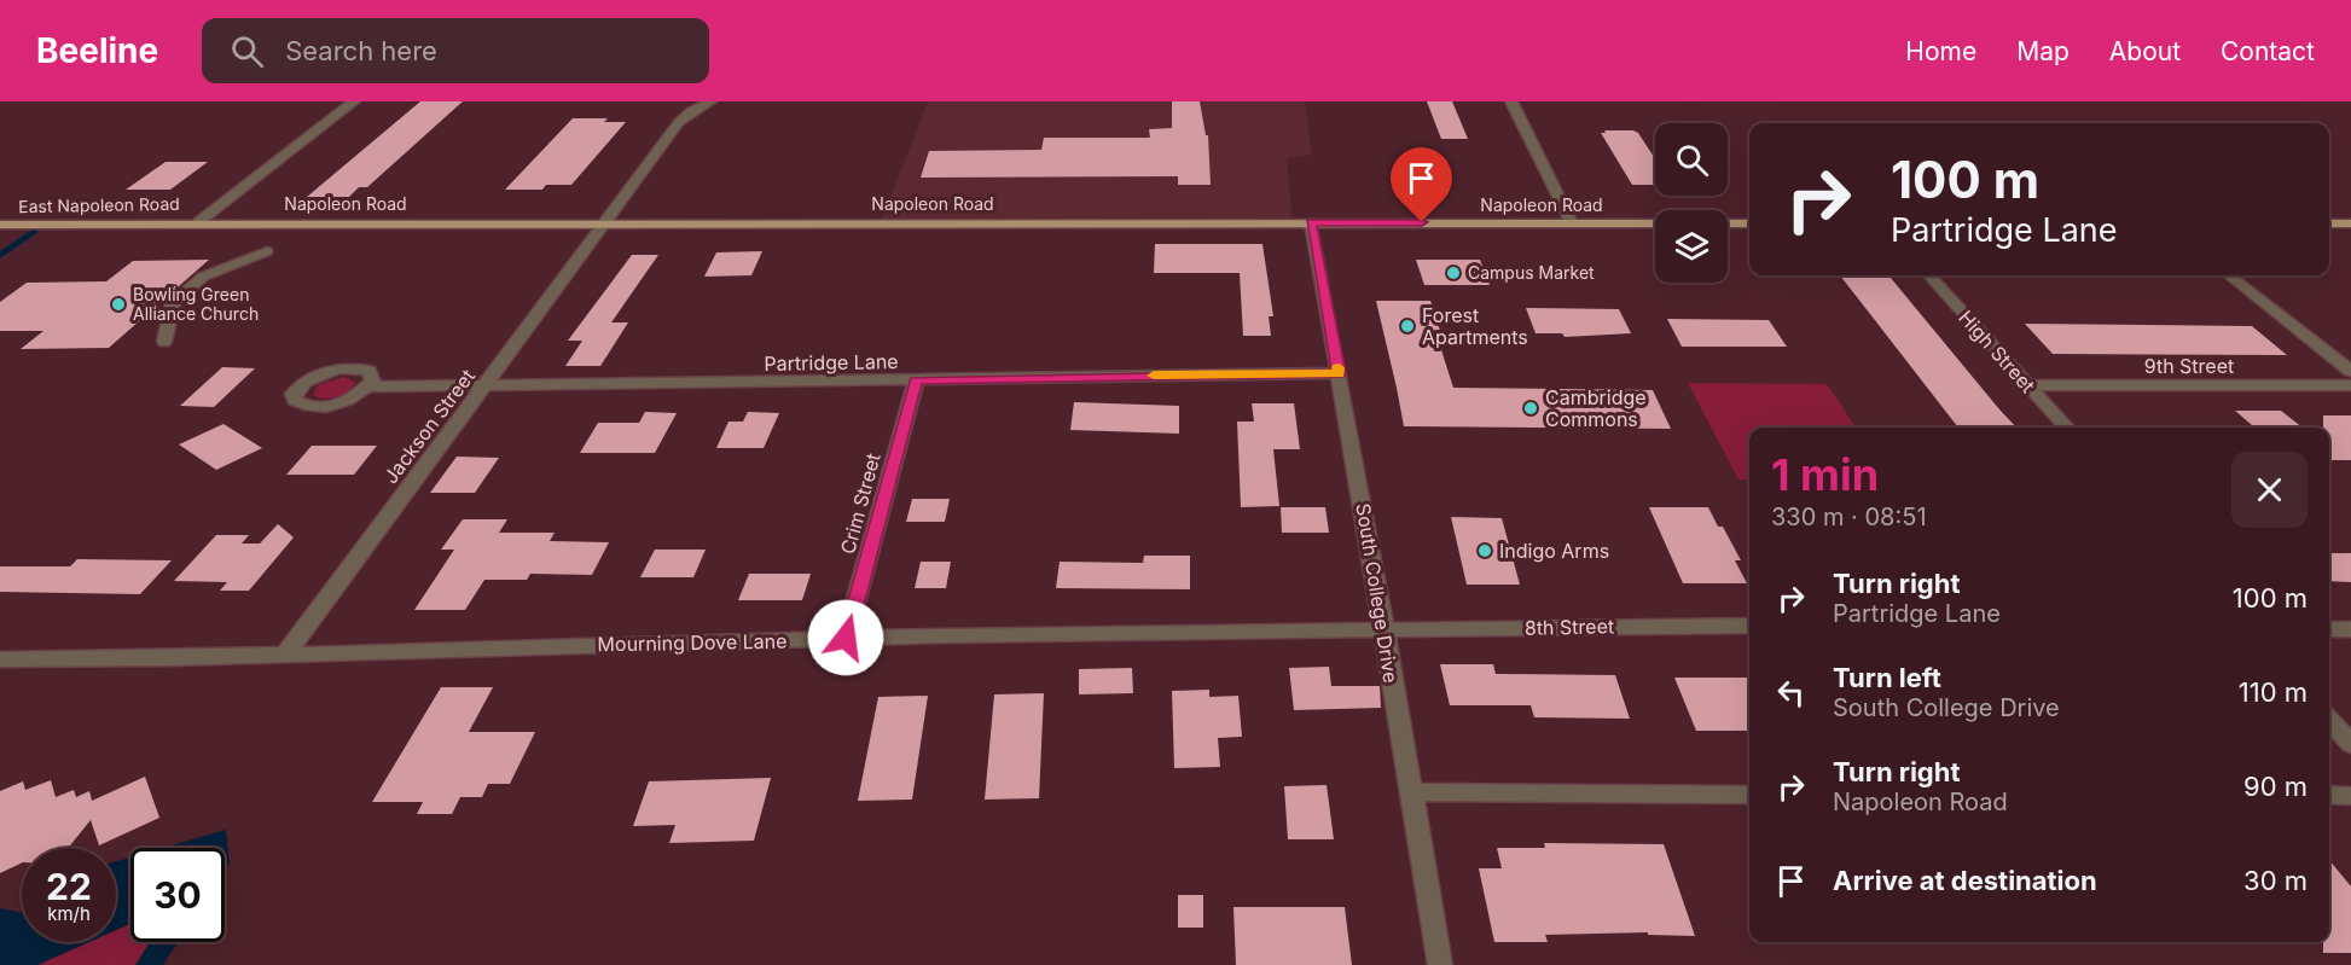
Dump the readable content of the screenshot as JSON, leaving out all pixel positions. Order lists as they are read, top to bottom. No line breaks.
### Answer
{"streets":{"main road":["Napoleon Road","East Napoleon Road"],"street":["High Street","Partridge Lane","9th Street","Jackson Street","Crim Street","South College Drive","8th Street","Mourning Dove Lane"]},"crossings":[["Napoleon Road","East Napoleon Road"],["Napoleon Road","Jackson Street"],["Napoleon Road","South College Drive"],["High Street","9th Street"],["Partridge Lane","Jackson Street"],["Partridge Lane","Crim Street"],["Partridge Lane","South College Drive"],["Jackson Street","Mourning Dove Lane"],["Crim Street","Mourning Dove Lane"],["South College Drive","8th Street"],["South College Drive","Mourning Dove Lane"],["8th Street","Mourning Dove Lane"]],"places":["Campus Market","Bowling Green Alliance Church","Forest Apartments","Cambridge Commons","Indigo Arms"],"page":{"header":"Beeline","search":"Search here","nav":["Home","Map","About","Contact"],"turn":["100 m","Partridge Lane"],"heading":["1 min","330 m · 08:51"],"list":[{"name":"Turn right","note":"Partridge Lane","value":"100 m"},{"name":"Turn left","note":"South College Drive","value":"110 m"},{"name":"Turn right","note":"Napoleon Road","value":"90 m"},{"name":"Arrive at destination","value":"30 m"}],"speed":"22 km/h","limit":"30"}}
